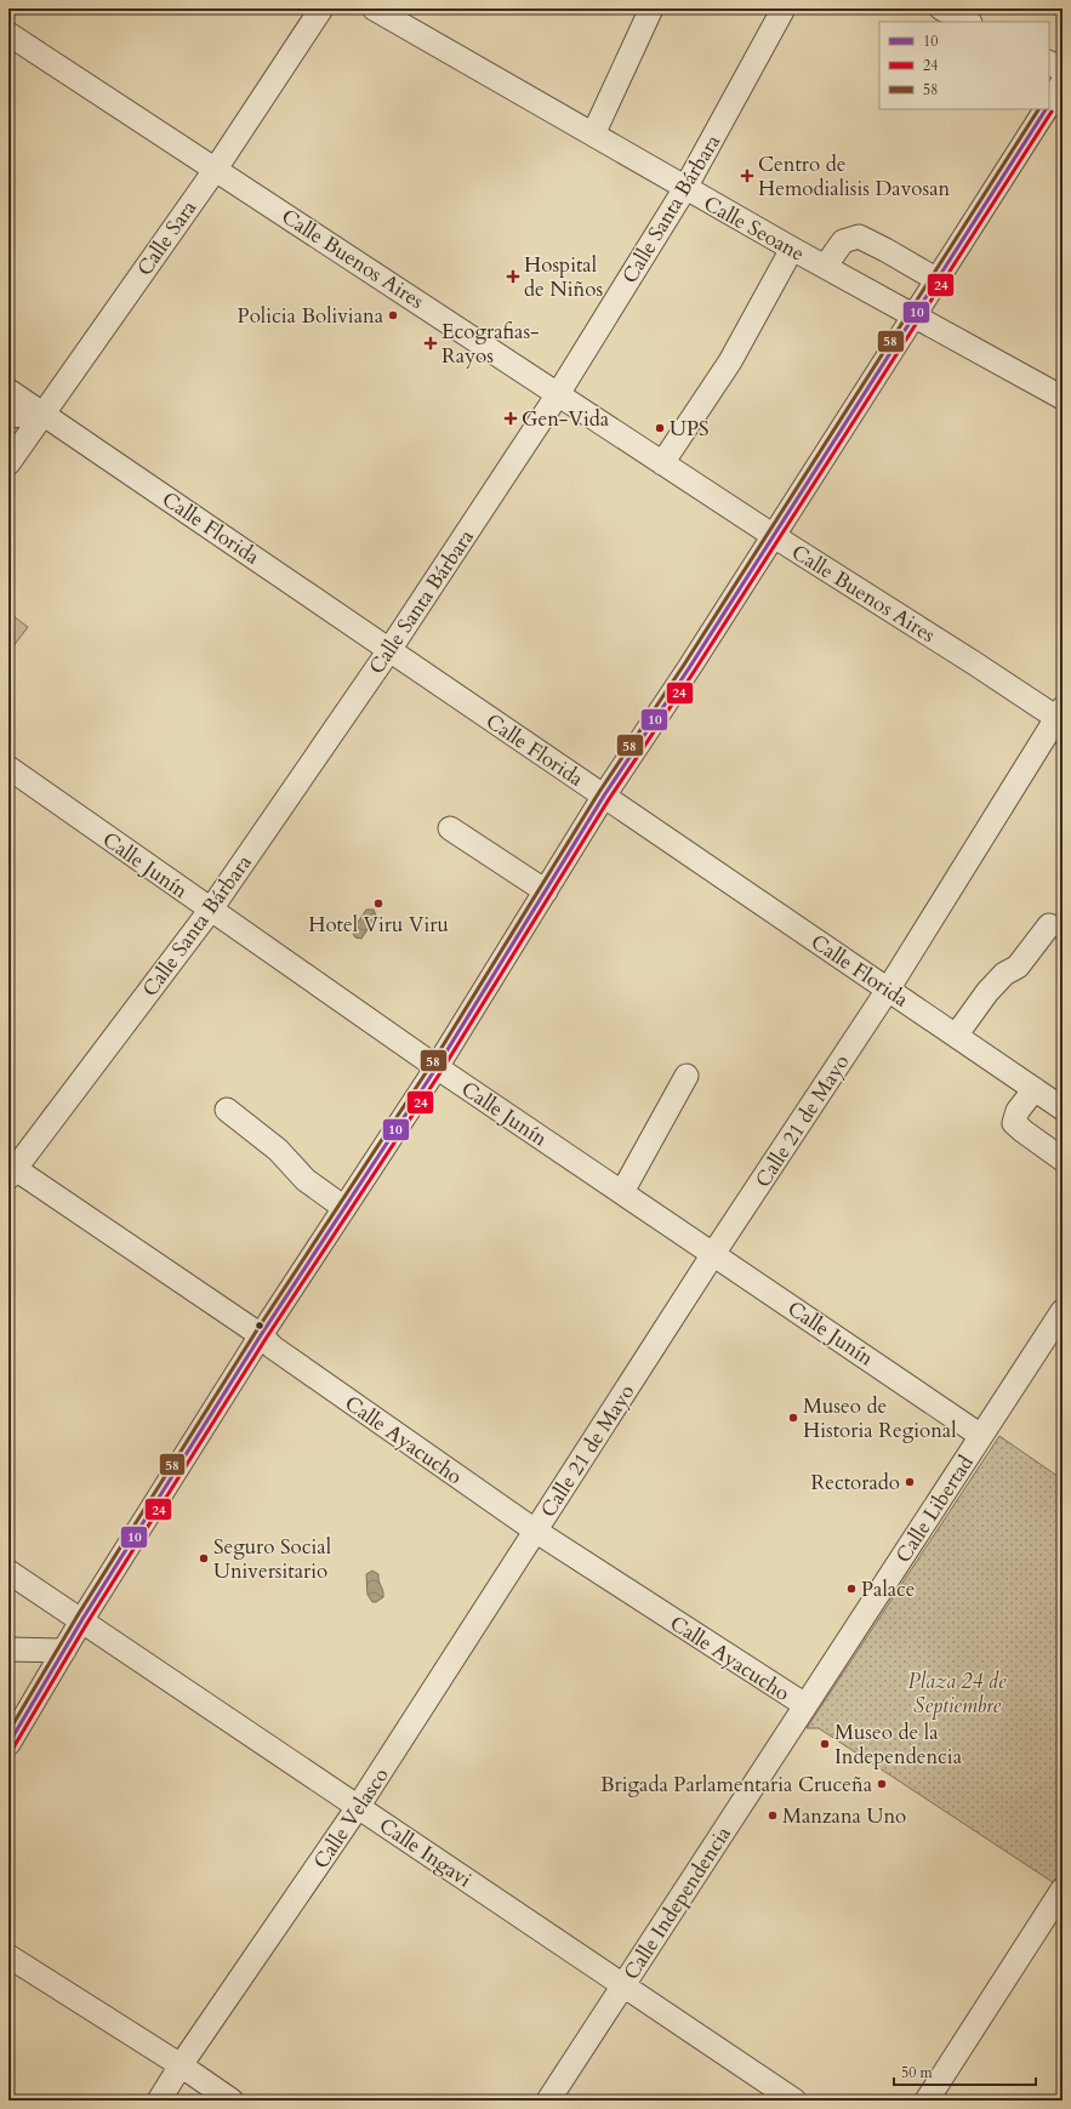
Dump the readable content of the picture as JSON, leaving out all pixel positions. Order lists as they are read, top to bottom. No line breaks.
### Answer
{"streets":{"street":["Calle Santa Bárbara","Calle Seoane","Calle Sara","Calle Buenos Aires","Calle Florida","Calle Junín","Calle 21 de Mayo","Calle Ayacucho","Calle Libertad","Calle Velasco","Calle Ingavi","Calle Independencia"]},"crossings":[["Calle Santa Bárbara","Calle Seoane"],["Calle Santa Bárbara","Calle Buenos Aires"],["Calle Santa Bárbara","Calle Florida"],["Calle Santa Bárbara","Calle Junín"],["Calle Santa Bárbara","Calle Ayacucho"],["Calle Sara","Calle Buenos Aires"],["Calle Sara","Calle Florida"],["Calle Buenos Aires","Calle 21 de Mayo"],["Calle Florida","Calle 21 de Mayo"],["Calle Junín","Calle 21 de Mayo"],["Calle Junín","Calle Libertad"],["Calle 21 de Mayo","Calle Ayacucho"],["Calle 21 de Mayo","Calle Velasco"],["Calle Ayacucho","Calle Libertad"],["Calle Ayacucho","Calle Velasco"],["Calle Ayacucho","Calle Independencia"],["Calle Libertad","Calle Independencia"],["Calle Velasco","Calle Ingavi"],["Calle Ingavi","Calle Independencia"]],"parks":["Plaza 24 de Septiembre"],"places":{"health":["Centro de Hemodialisis Davosan","Hospital de Niños","Ecografias- Rayos","Gen-Vida"],"other":["Policia Boliviana","UPS","Hotel Viru Viru","Museo de Historia Regional","Rectorado","Seguro Social Universitario","Palace","Museo de la Independencia","Brigada Parlamentaria Cruceña","Manzana Uno"]},"lines":["transit line 10","transit line 58","transit line 24"],"legend":["10","24","58"],"scale_bar":"50 m"}
